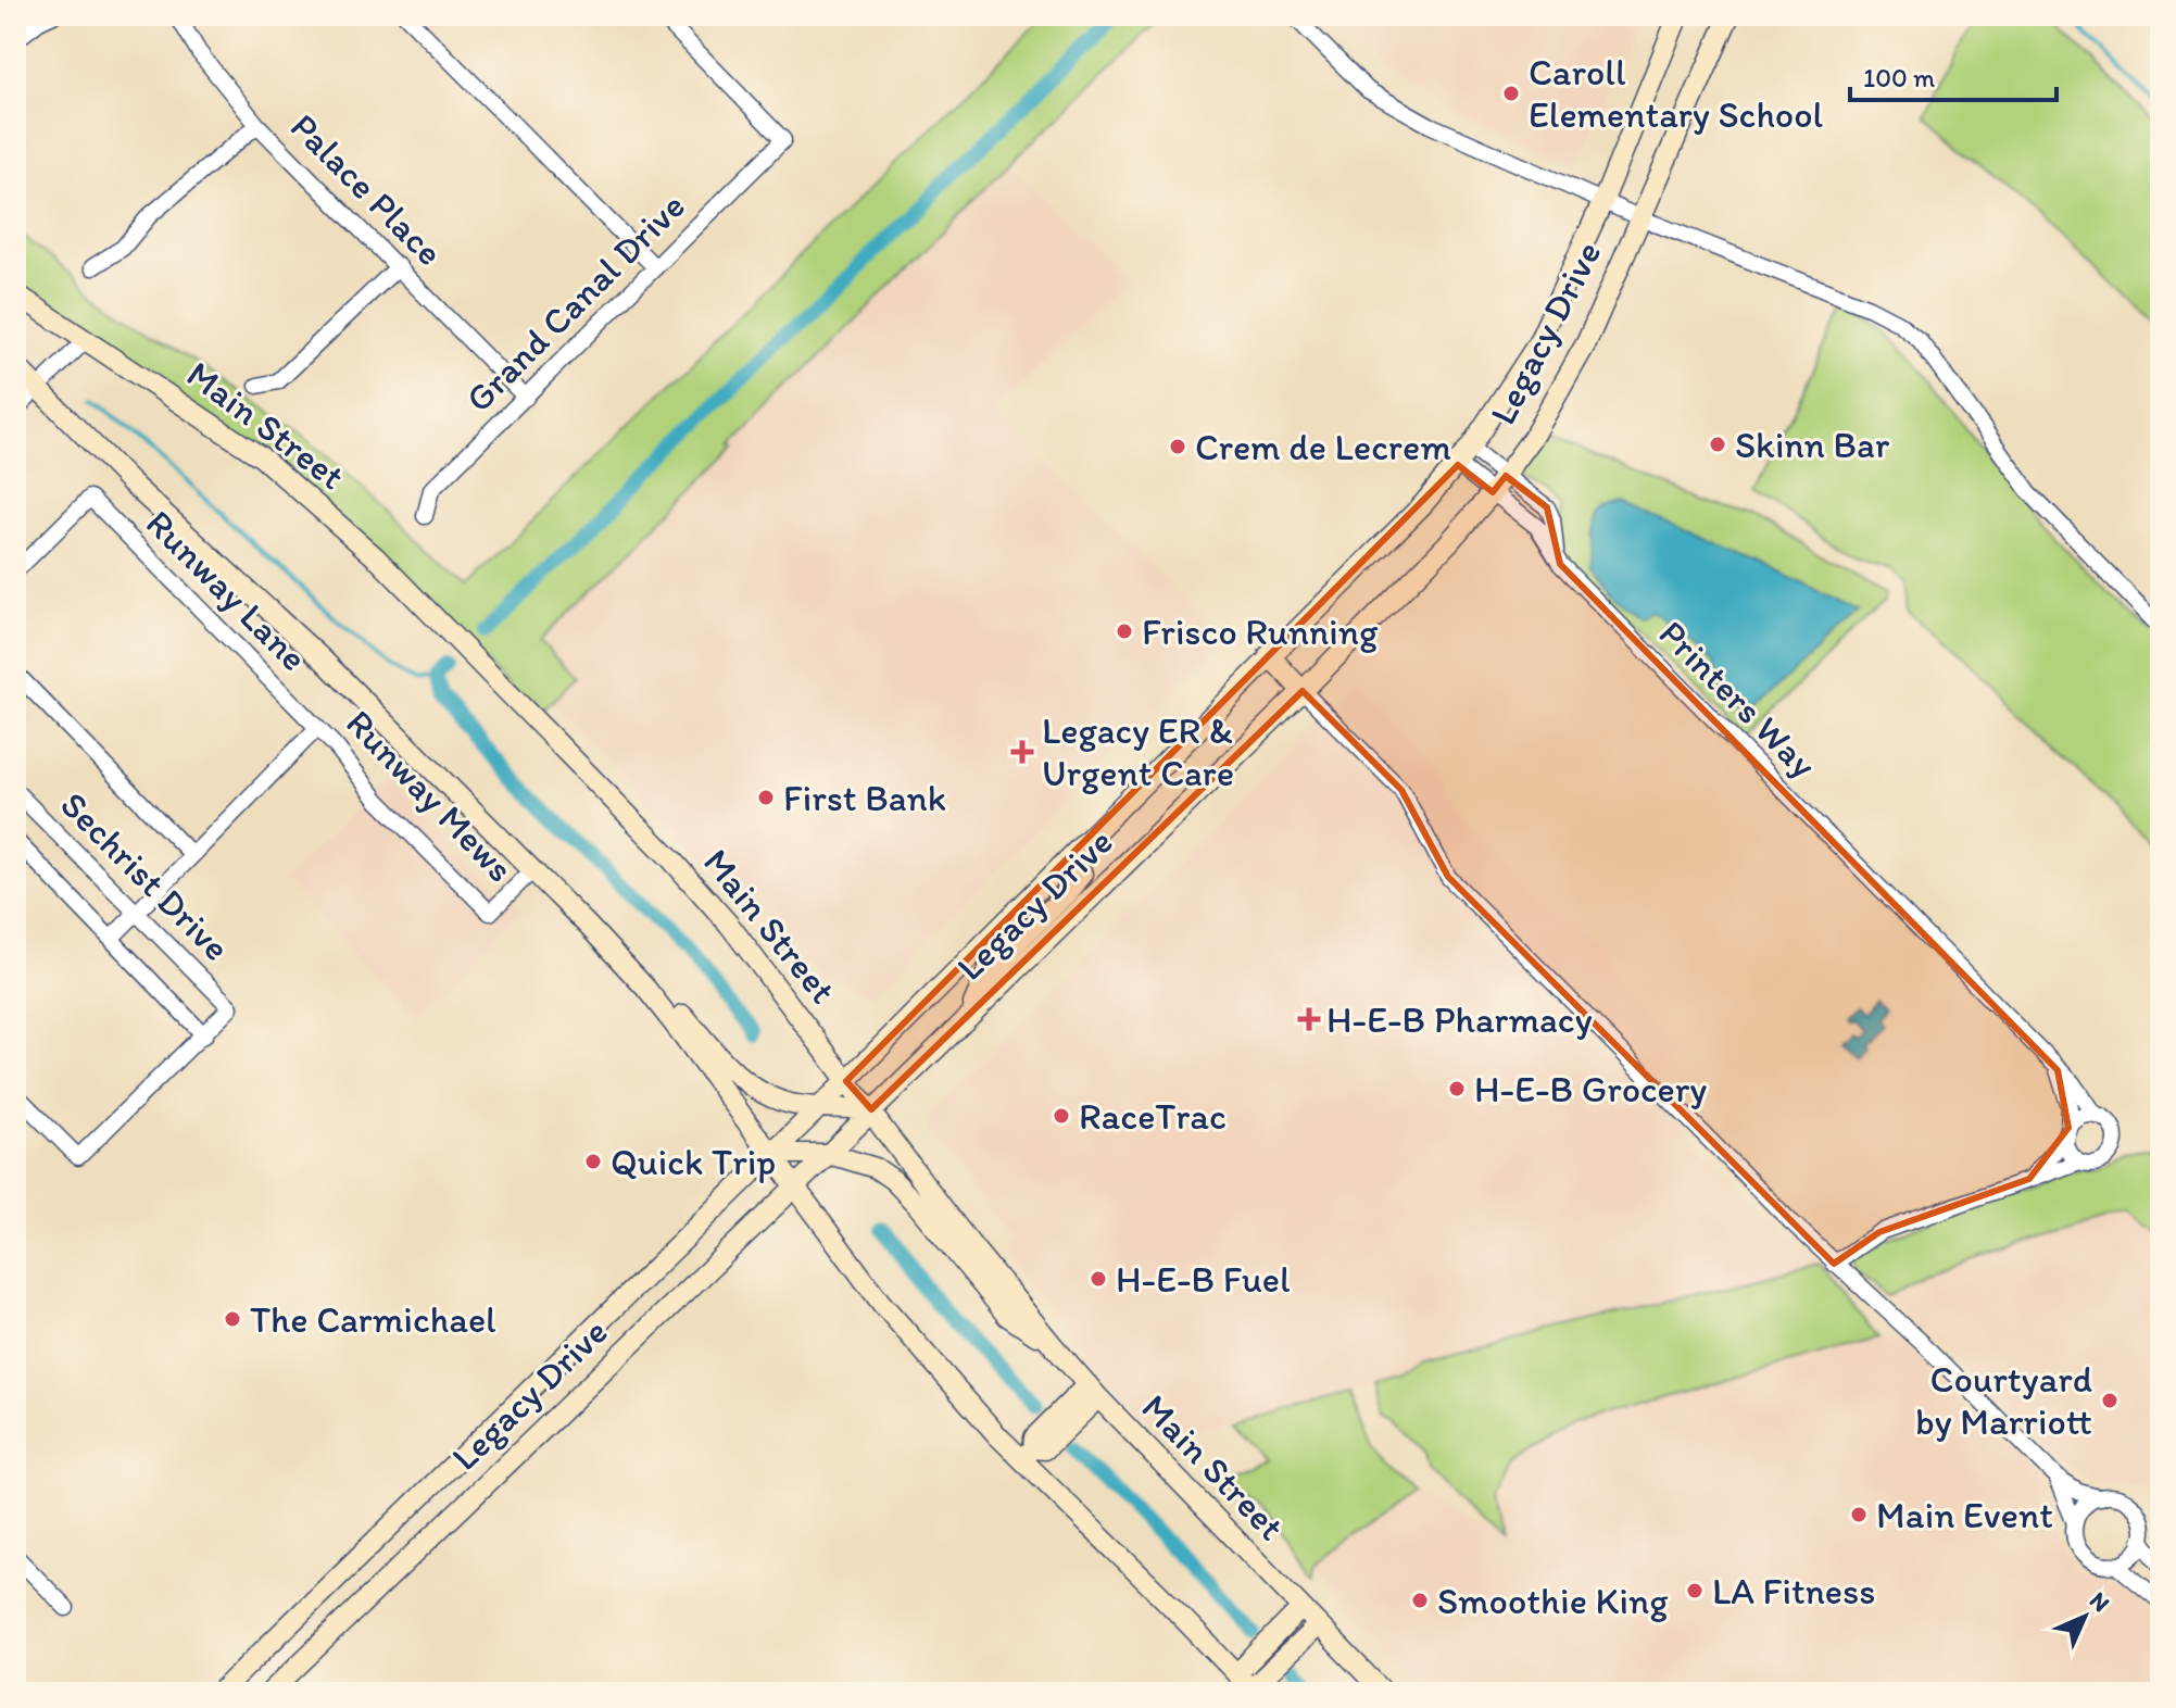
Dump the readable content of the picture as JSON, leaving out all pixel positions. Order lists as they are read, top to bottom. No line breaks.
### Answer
{"streets":{"main road":["Legacy Drive","Main Street"],"street":["Palace Place","Grand Canal Drive","Runway Lane","Printers Way","Runway Mews","Sechrist Drive"]},"crossings":[["Palace Place","Grand Canal Drive"],["Legacy Drive","Main Street"],["Legacy Drive","Printers Way"],["Runway Lane","Runway Mews"]],"places":{"other":["Caroll Elementary School","Skinn Bar","Crem de Lecrem","Frisco Running","First Bank","H-E-B Grocery","RaceTrac","Quick Trip","H-E-B Fuel","The Carmichael","Courtyard by Marriott","Main Event","LA Fitness","Smoothie King"],"health":["Legacy ER & Urgent Care","H-E-B Pharmacy"]},"scale_bar":"100 m","north":"top right"}
